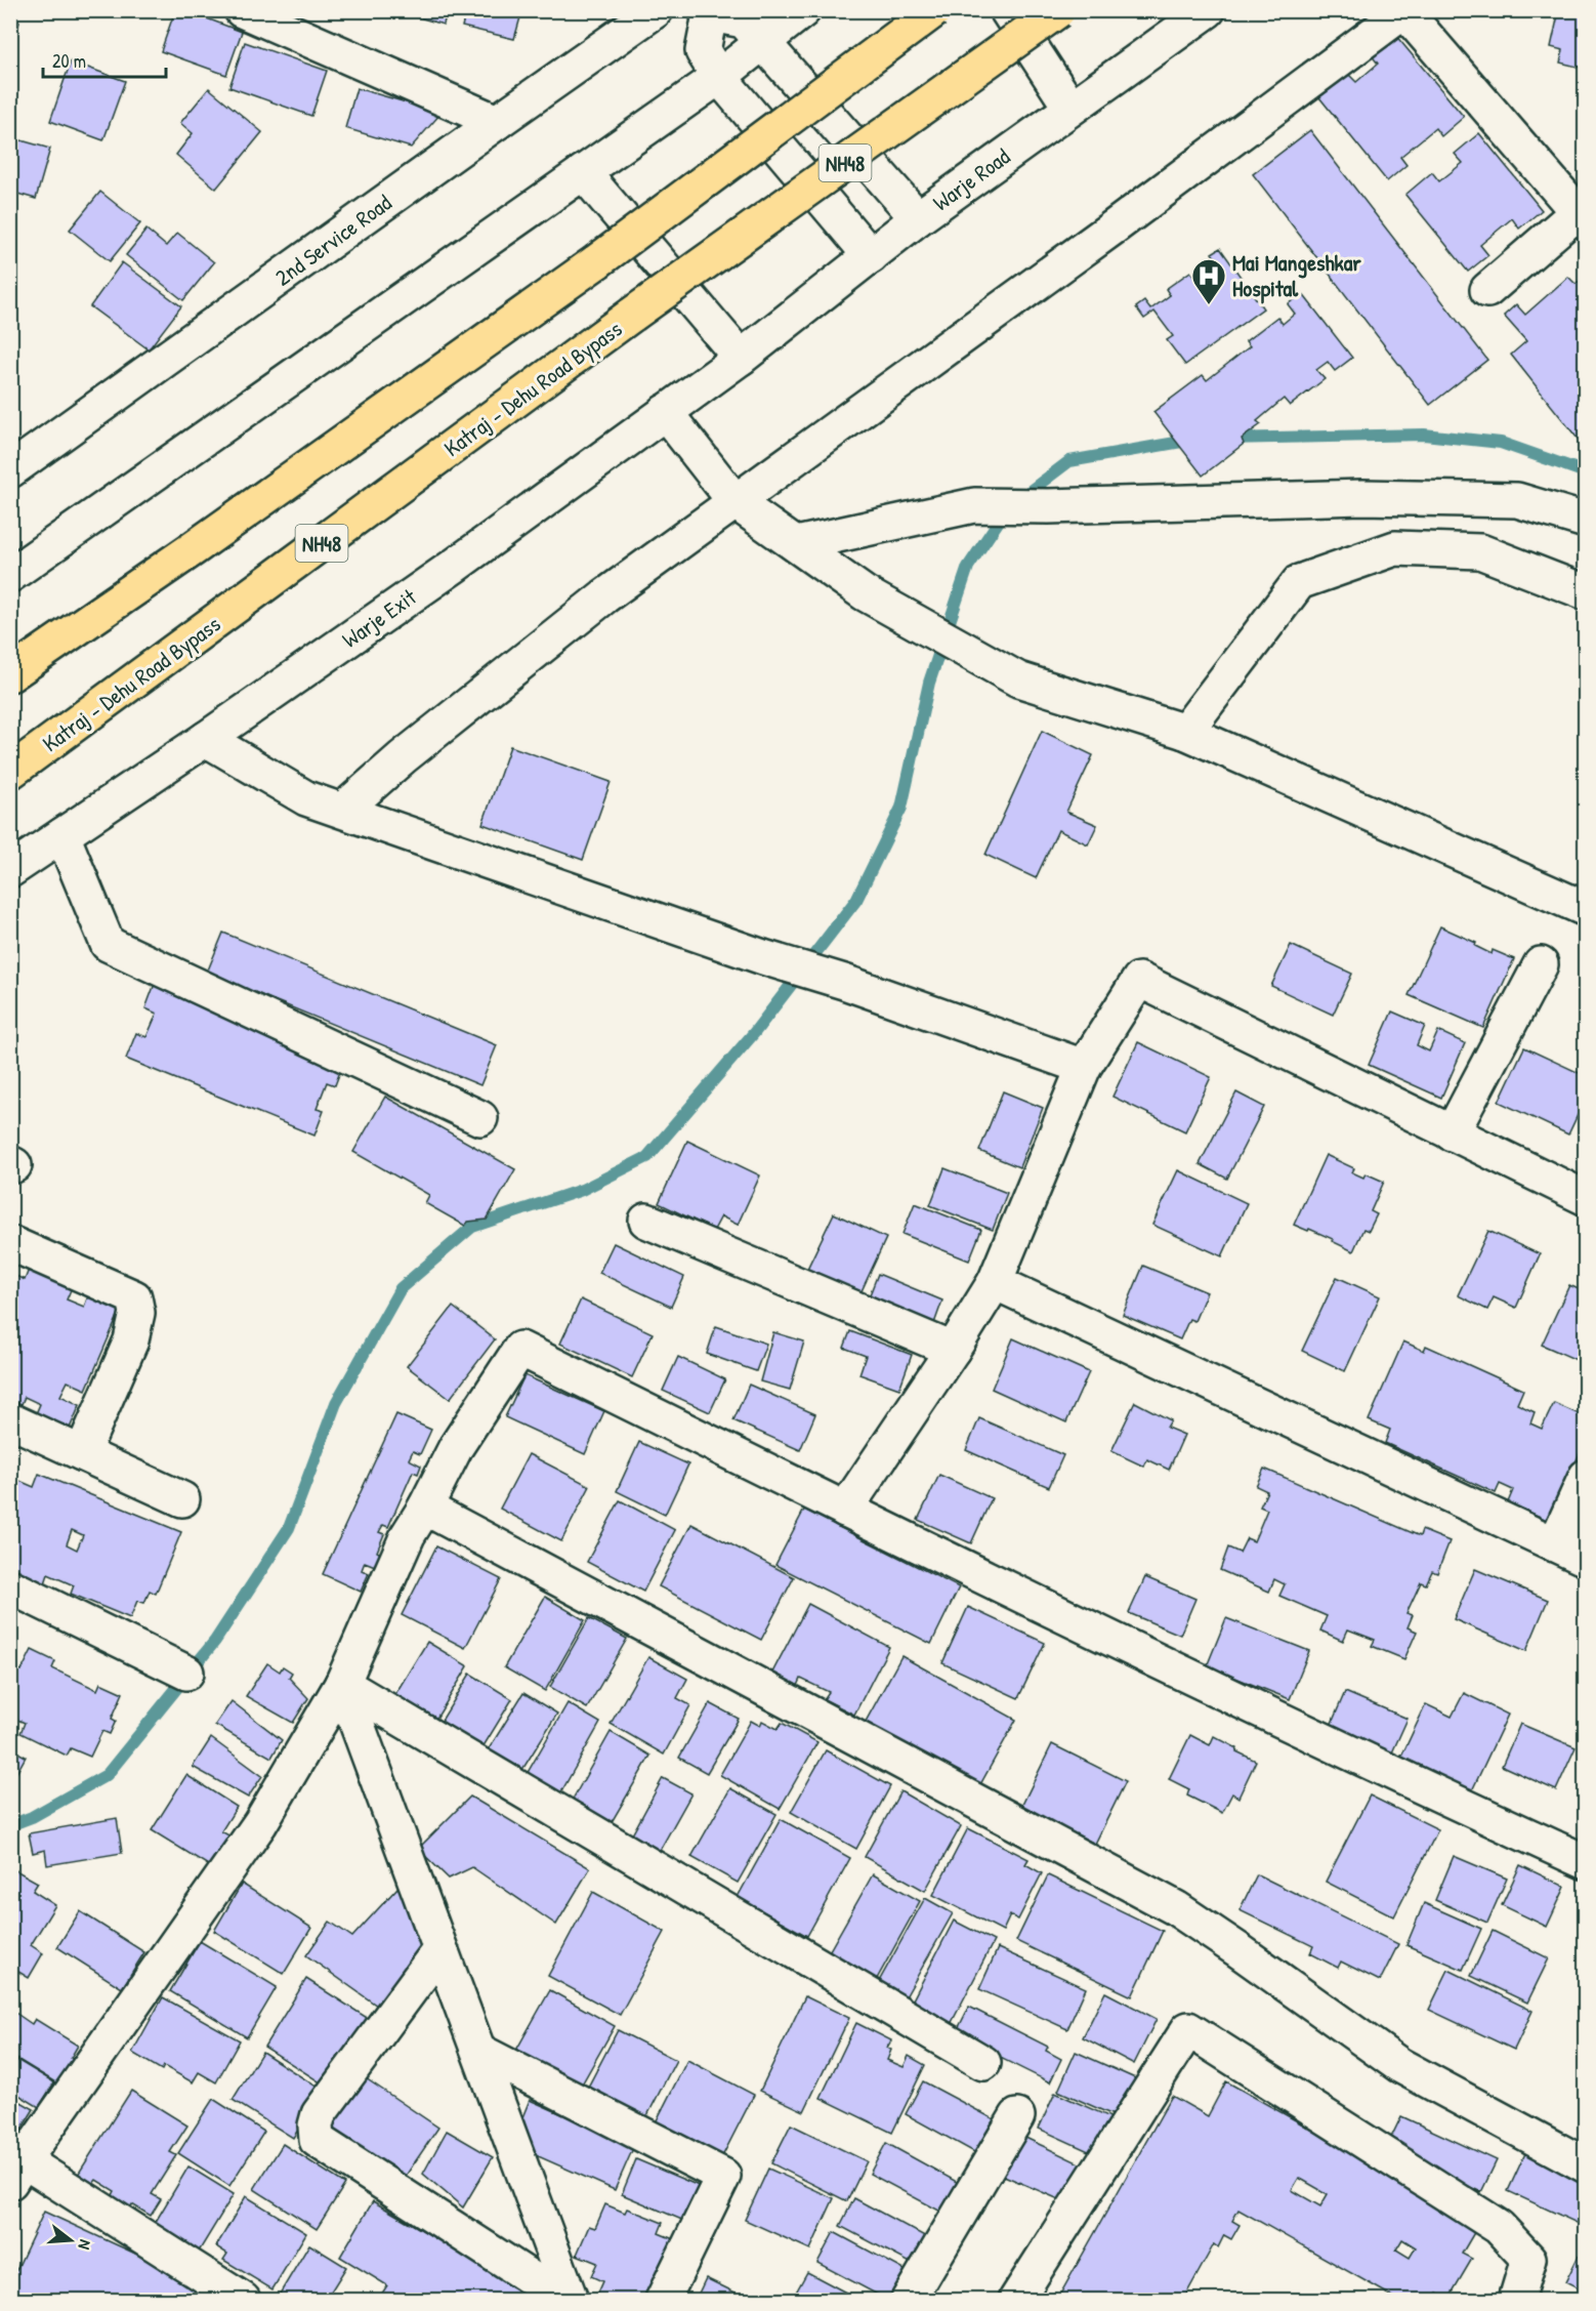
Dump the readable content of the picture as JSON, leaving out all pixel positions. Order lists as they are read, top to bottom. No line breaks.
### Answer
{"streets":{"highway":["NH48","Katraj - Dehu Road Bypass"],"street":["Warje Road","2nd Service Road","Warje Exit"]},"crossings":[["Warje Road","Warje Exit"]],"places":{"hospital":["Mai Mangeshkar Hospital"]},"scale_bar":"20 m","north":"right"}
